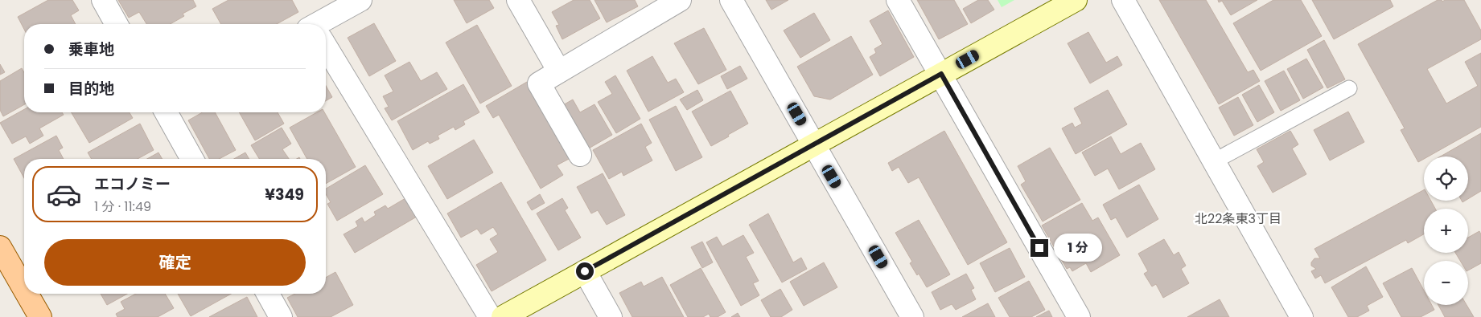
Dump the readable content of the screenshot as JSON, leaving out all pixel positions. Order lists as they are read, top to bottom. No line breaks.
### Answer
{"districts":["北22条東3丁目"],"page":{"banner":["乗車地","目的地"],"map_buttons":["+","−"],"list":[{"name":"エコノミー","note":"1 分 · 11:49","value":"¥349"}],"buttons":"確定","bubble":"1 分"}}
